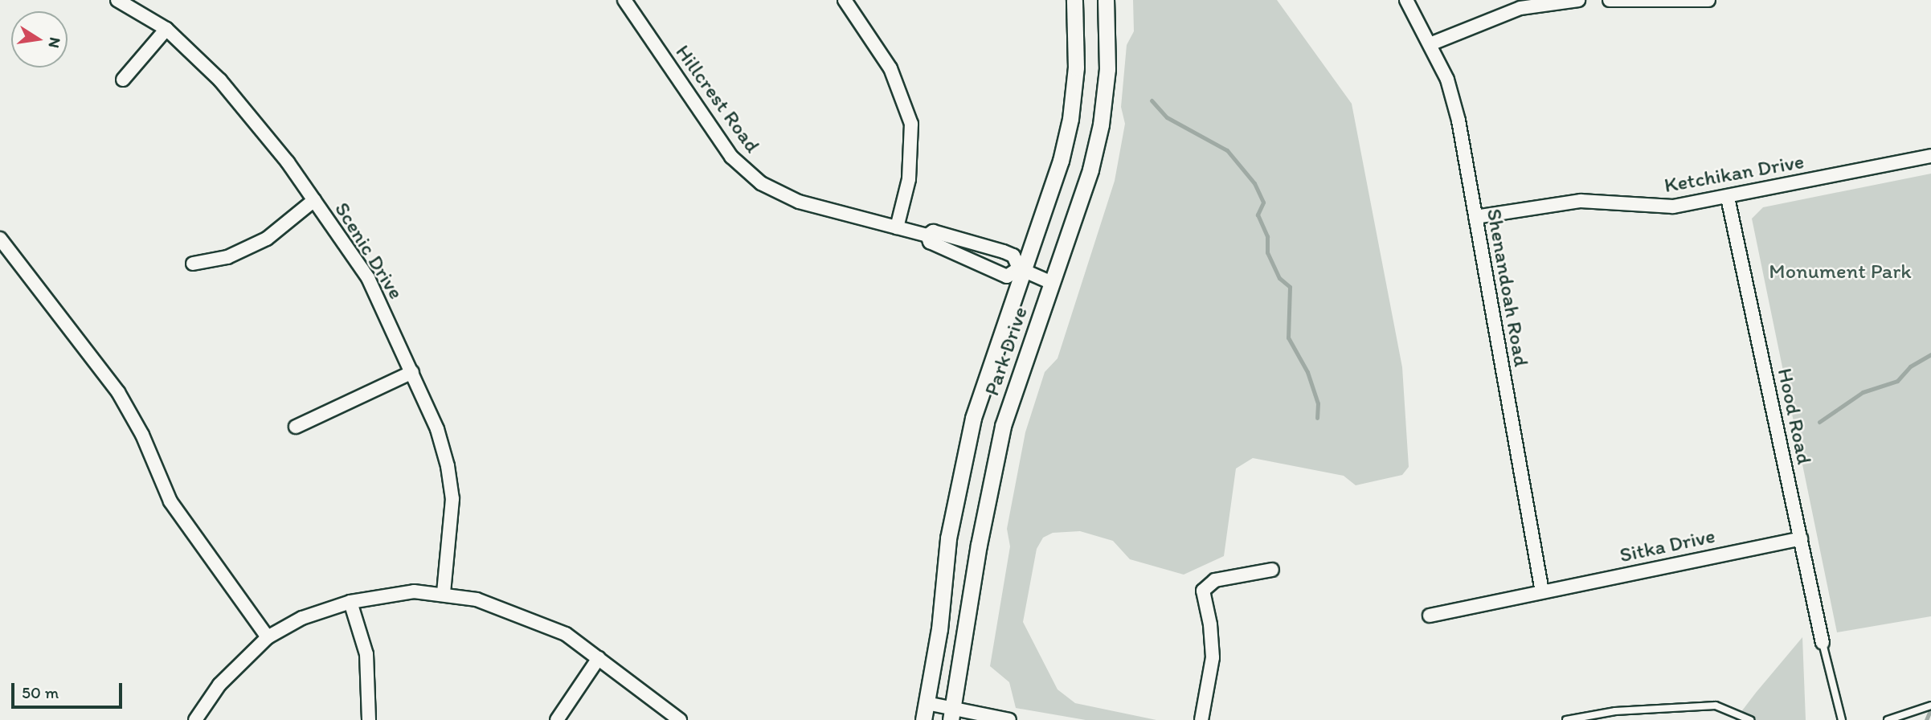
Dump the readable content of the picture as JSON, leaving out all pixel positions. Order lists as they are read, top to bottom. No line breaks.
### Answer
{"streets":{"street":["Hillcrest Road","Ketchikan Drive","Scenic Drive","Shenandoah Road","Park Drive","Hood Road","Sitka Drive"]},"crossings":[["Hillcrest Road","Park Drive"],["Ketchikan Drive","Shenandoah Road"],["Ketchikan Drive","Hood Road"],["Shenandoah Road","Sitka Drive"],["Hood Road","Sitka Drive"]],"parks":["Monument Park"],"scale_bar":"50 m","north":"right"}
